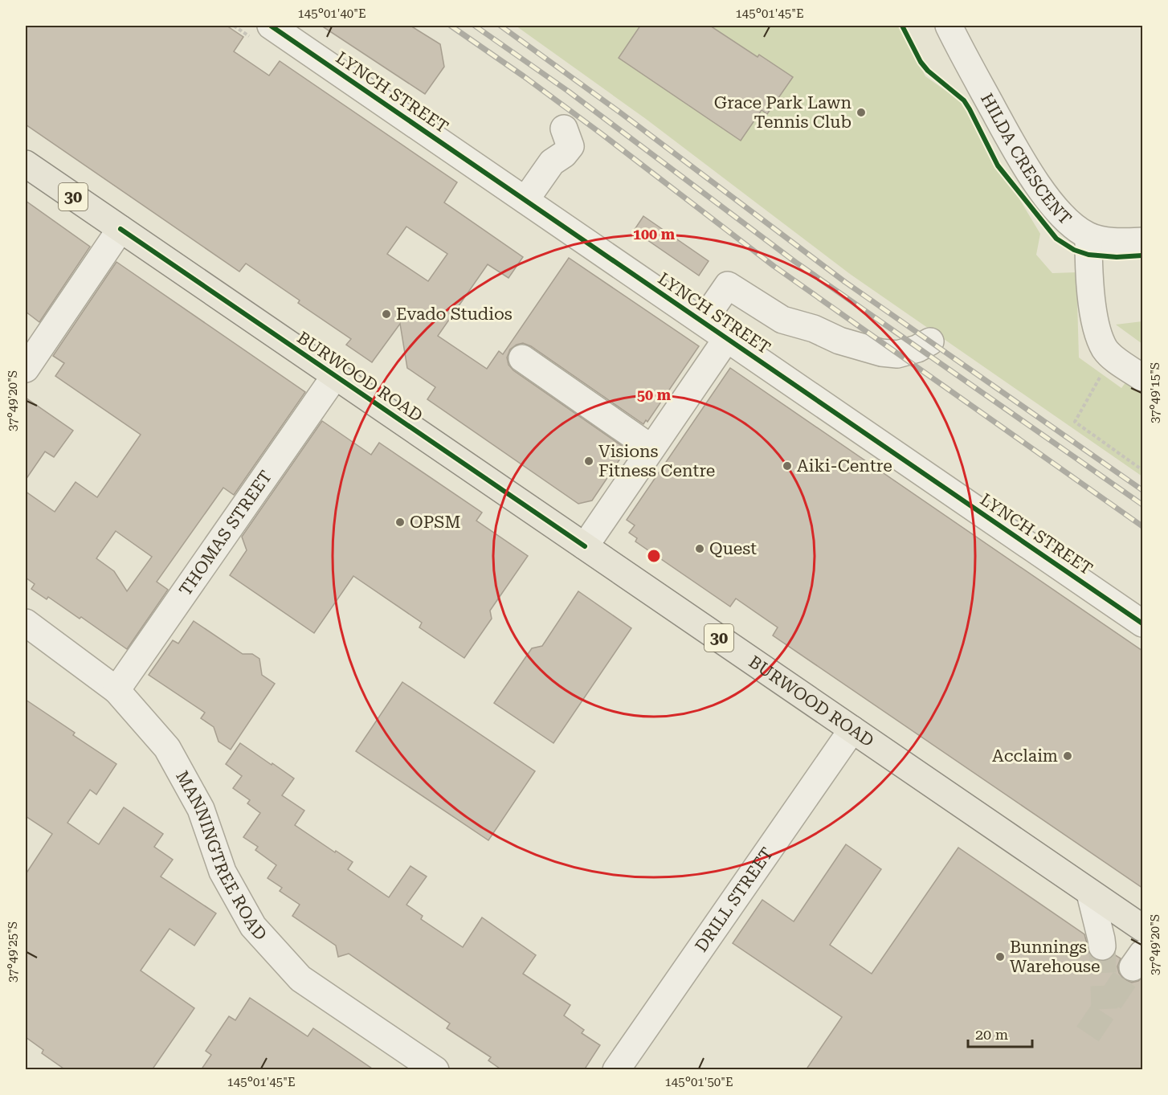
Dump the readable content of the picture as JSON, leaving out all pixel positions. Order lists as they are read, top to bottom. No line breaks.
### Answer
{"streets":{"main road":["30","BURWOOD ROAD"],"street":["LYNCH STREET","HILDA CRESCENT","THOMAS STREET","MANNINGTREE ROAD","DRILL STREET"]},"crossings":[["BURWOOD ROAD","THOMAS STREET"],["BURWOOD ROAD","DRILL STREET"],["THOMAS STREET","MANNINGTREE ROAD"]],"places":["Grace Park Lawn Tennis Club","Evado Studios","Visions Fitness Centre","Aiki-Centre","OPSM","Quest","Acclaim","Bunnings Warehouse"],"scale_bar":"20 m","coordinates":["145°01'40\"E","145°01'45\"E","37°49'15\"S","37°49'20\"S","37°49'25\"S","145°01'50\"E"],"rings":["100 m","50 m"]}
